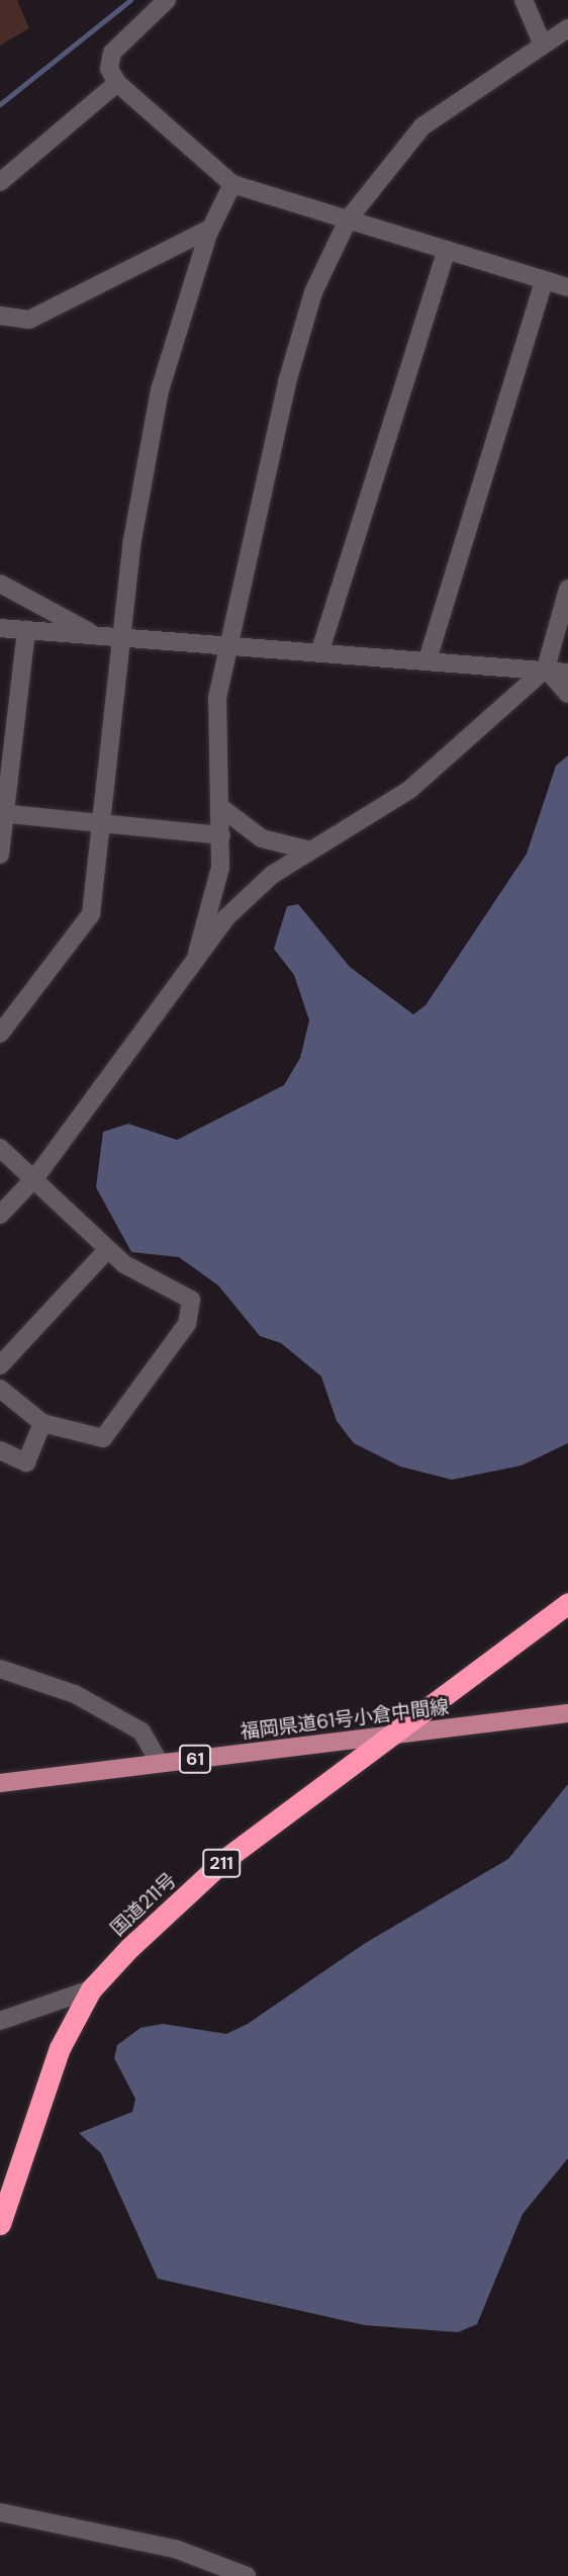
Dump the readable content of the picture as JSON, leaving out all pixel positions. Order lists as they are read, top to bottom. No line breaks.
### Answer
{"streets":{"highway":["211","国道211号"],"main road":["福岡県道61号小倉中間線","61"]},"crossings":[["福岡県道61号小倉中間線","国道211号"]]}
